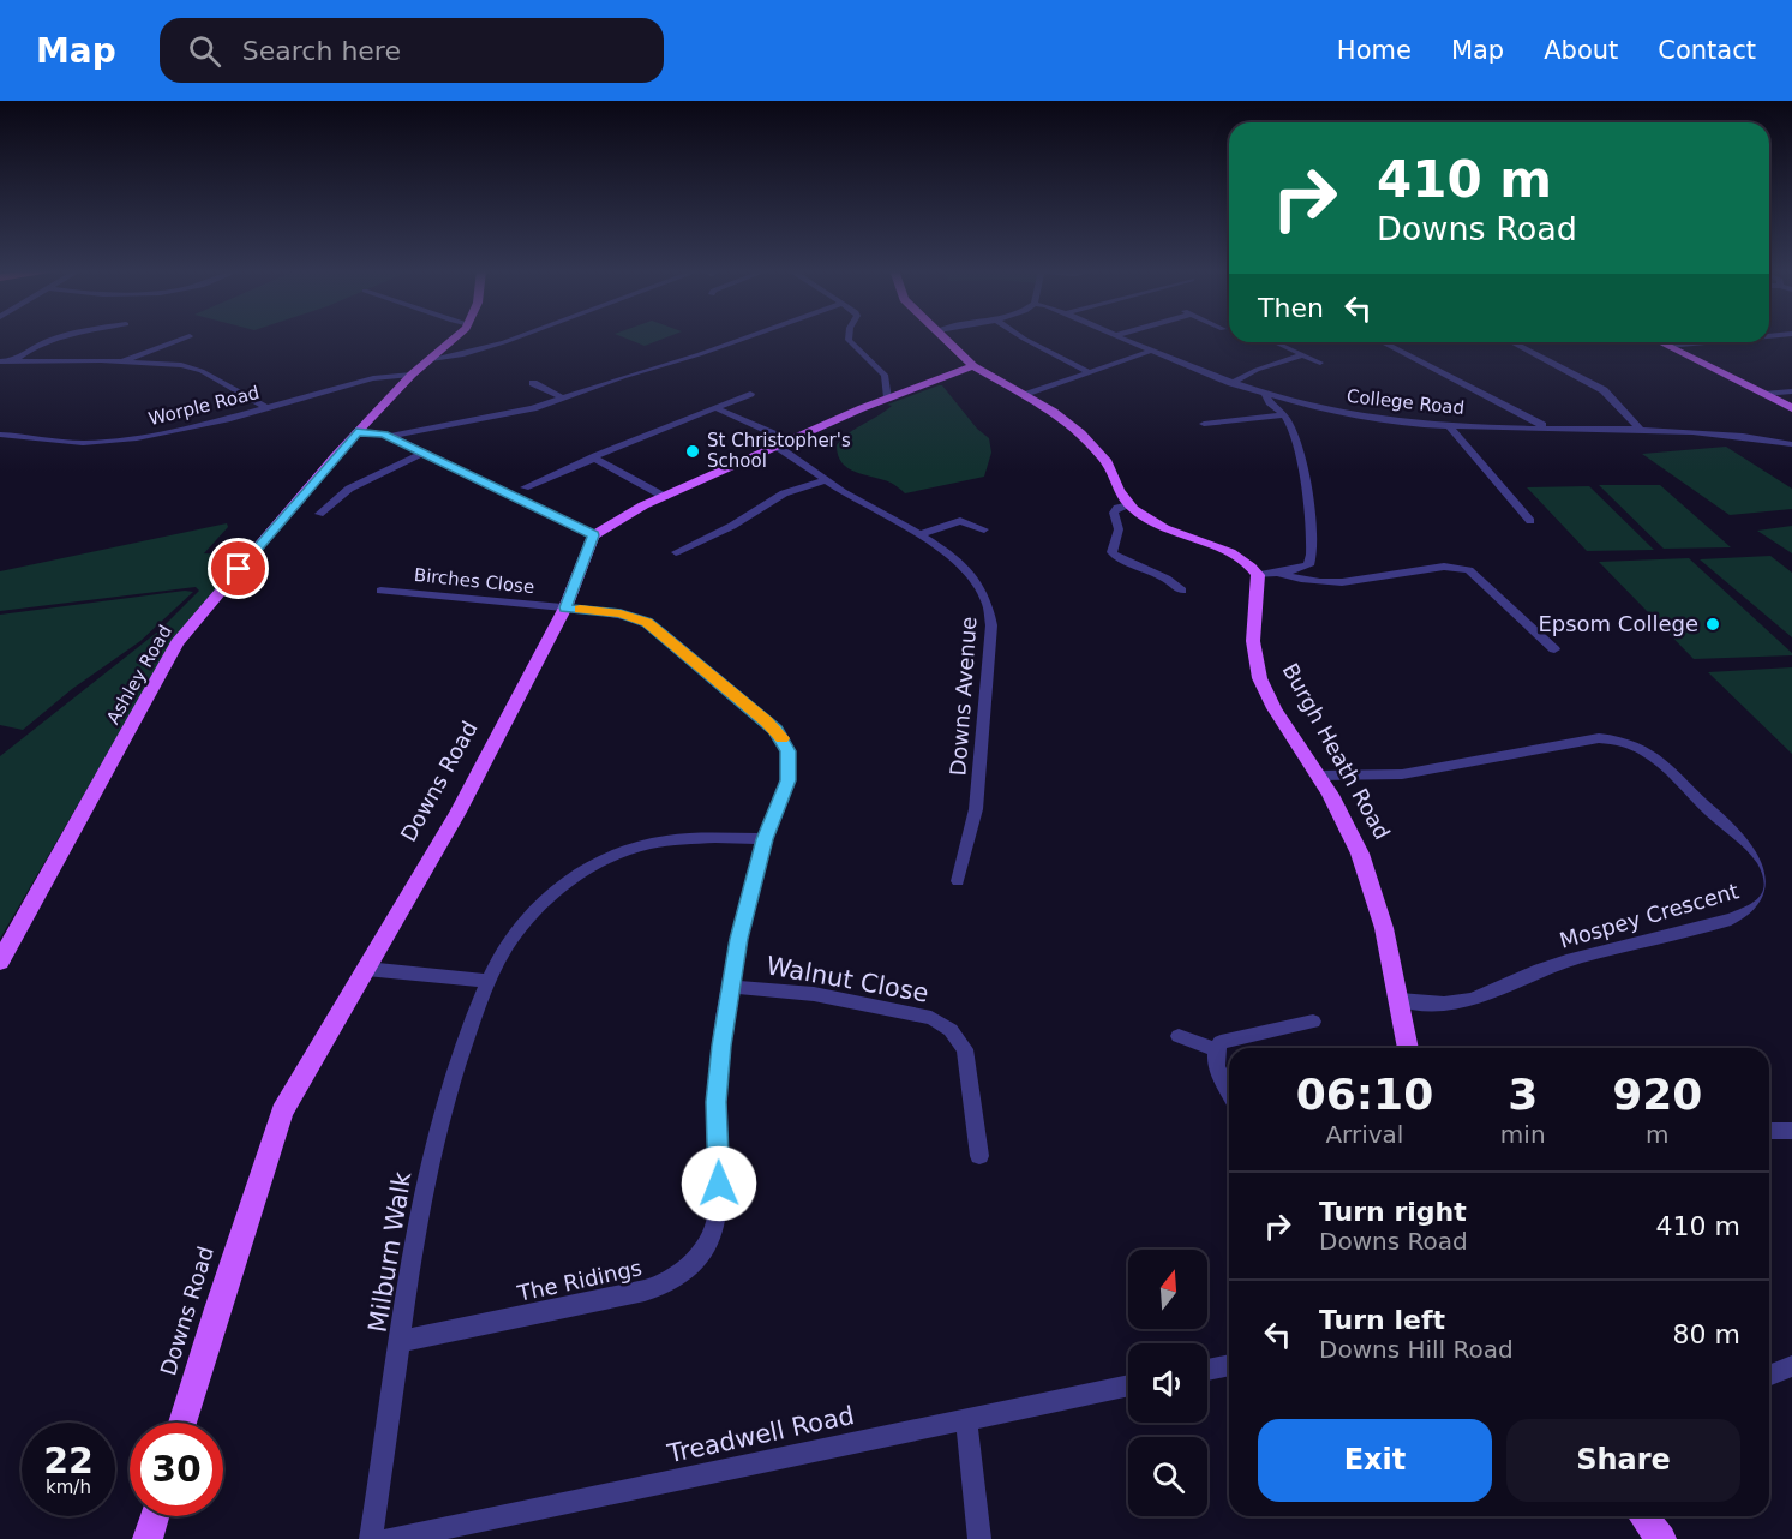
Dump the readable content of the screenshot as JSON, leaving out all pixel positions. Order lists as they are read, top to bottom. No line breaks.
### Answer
{"streets":{"main road":["Ashley Road","Burgh Heath Road","Downs Road"],"street":["College Road","Worple Road","Birches Close","Downs Avenue","Mospey Crescent","Walnut Close","Milburn Walk","The Ridings","Treadwell Road"]},"crossings":[["Worple Road","Ashley Road"],["Birches Close","Downs Road"],["Birches Close","The Ridings"],["Burgh Heath Road","Mospey Crescent"],["Downs Road","The Ridings"],["Walnut Close","The Ridings"],["Milburn Walk","The Ridings"]],"places":["St Christopher's School","Epsom College"],"north":"top","page":{"header":"Map","search":"Search here","nav":["Home","Map","About","Contact"],"turn":["410 m","Downs Road"],"then":"Then","eta":["06:10","Arrival","3","min","920","m"],"list":[{"name":"Turn right","note":"Downs Road","value":"410 m"},{"name":"Turn left","note":"Downs Hill Road","value":"80 m"}],"buttons":["Exit","Share"],"speed":"22 km/h","limit":"30"}}
